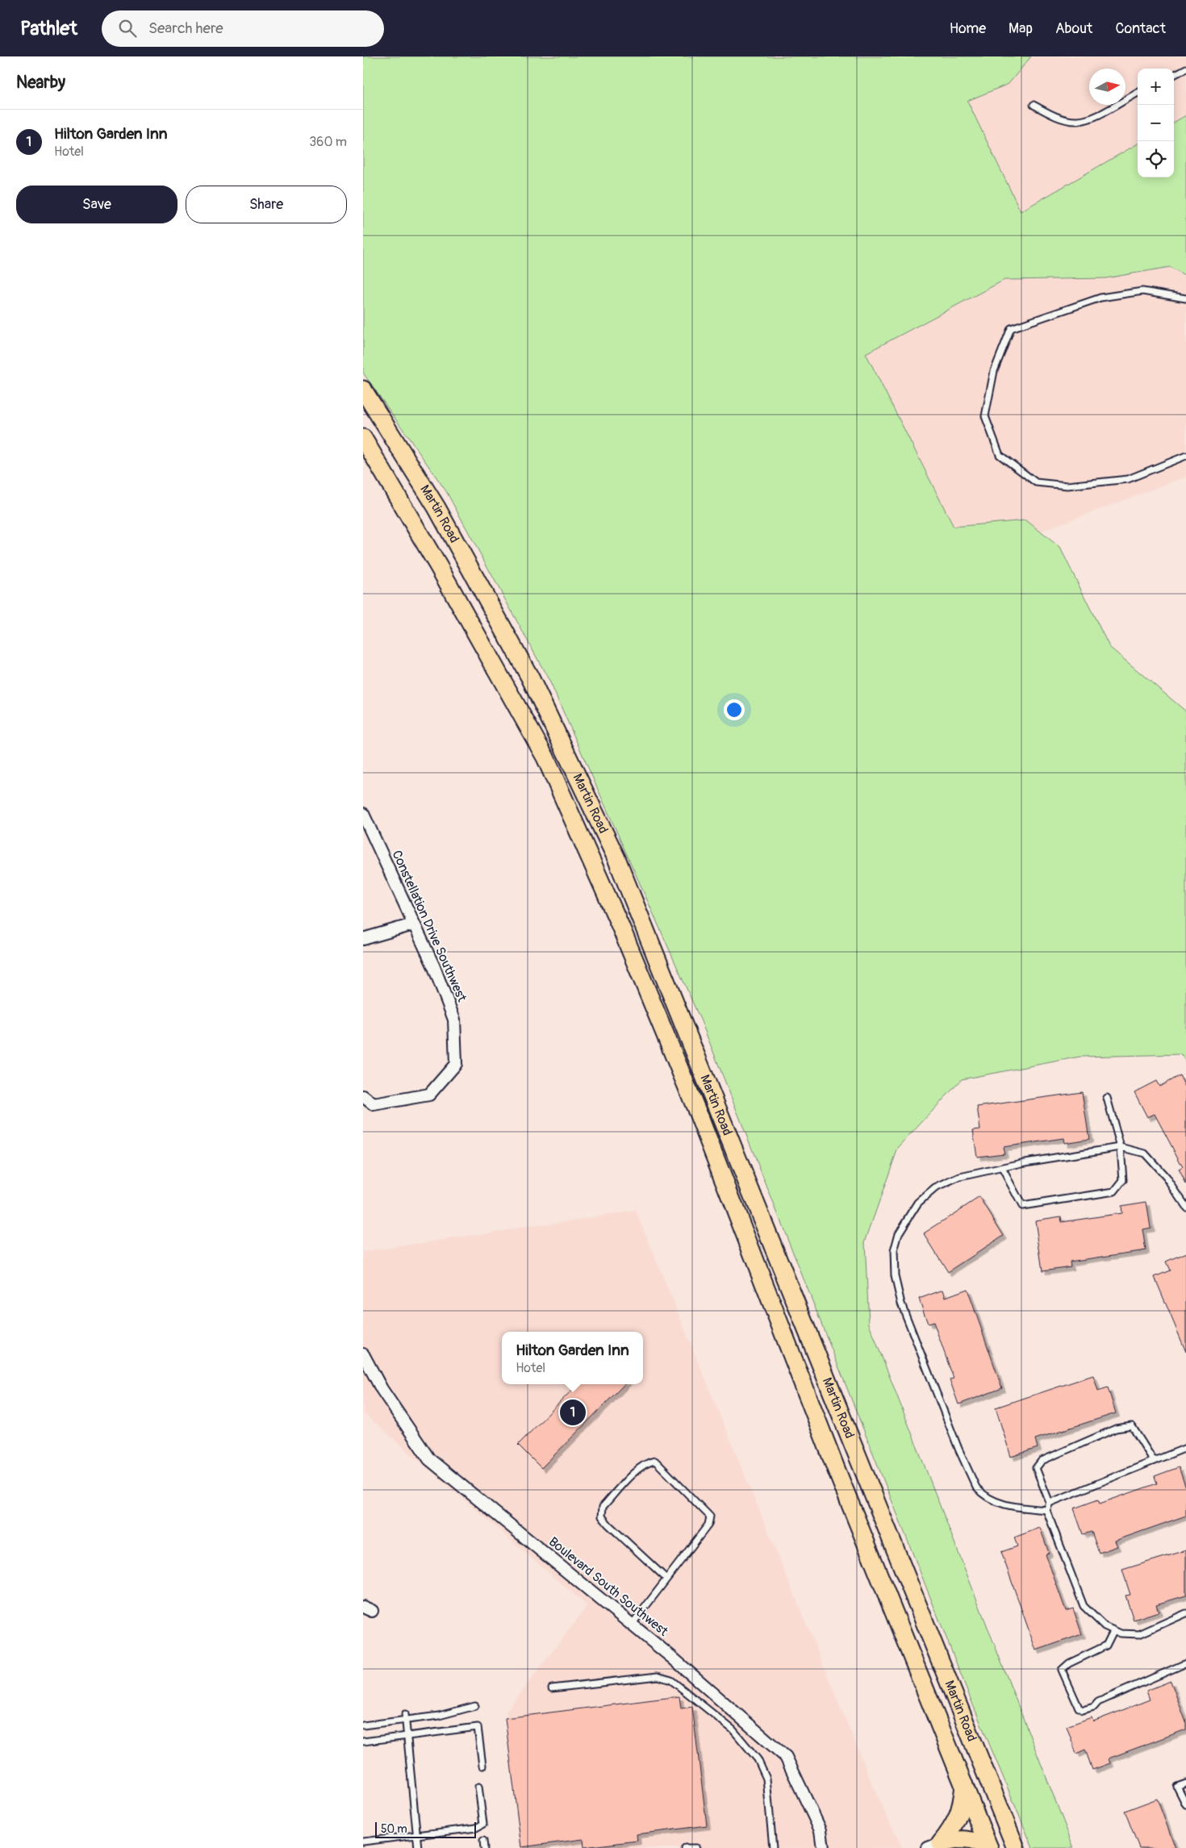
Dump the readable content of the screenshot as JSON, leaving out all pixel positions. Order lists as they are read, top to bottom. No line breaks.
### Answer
{"streets":{"main road":["Martin Road"],"street":["Constellation Drive Southwest","Boulevard South Southwest"]},"scale_bar":"50 m","north":"right","page":{"header":"Pathlet","search":"Search here","nav":["Home","Map","About","Contact"],"heading":"Nearby","map_buttons":["+","−"],"list":[{"mark":"1","name":"Hilton Garden Inn","note":"Hotel","value":"360 m"}],"buttons":["Save","Share"],"popup":["Hilton Garden Inn","Hotel"],"pins":"1","scale":"50 m"}}
